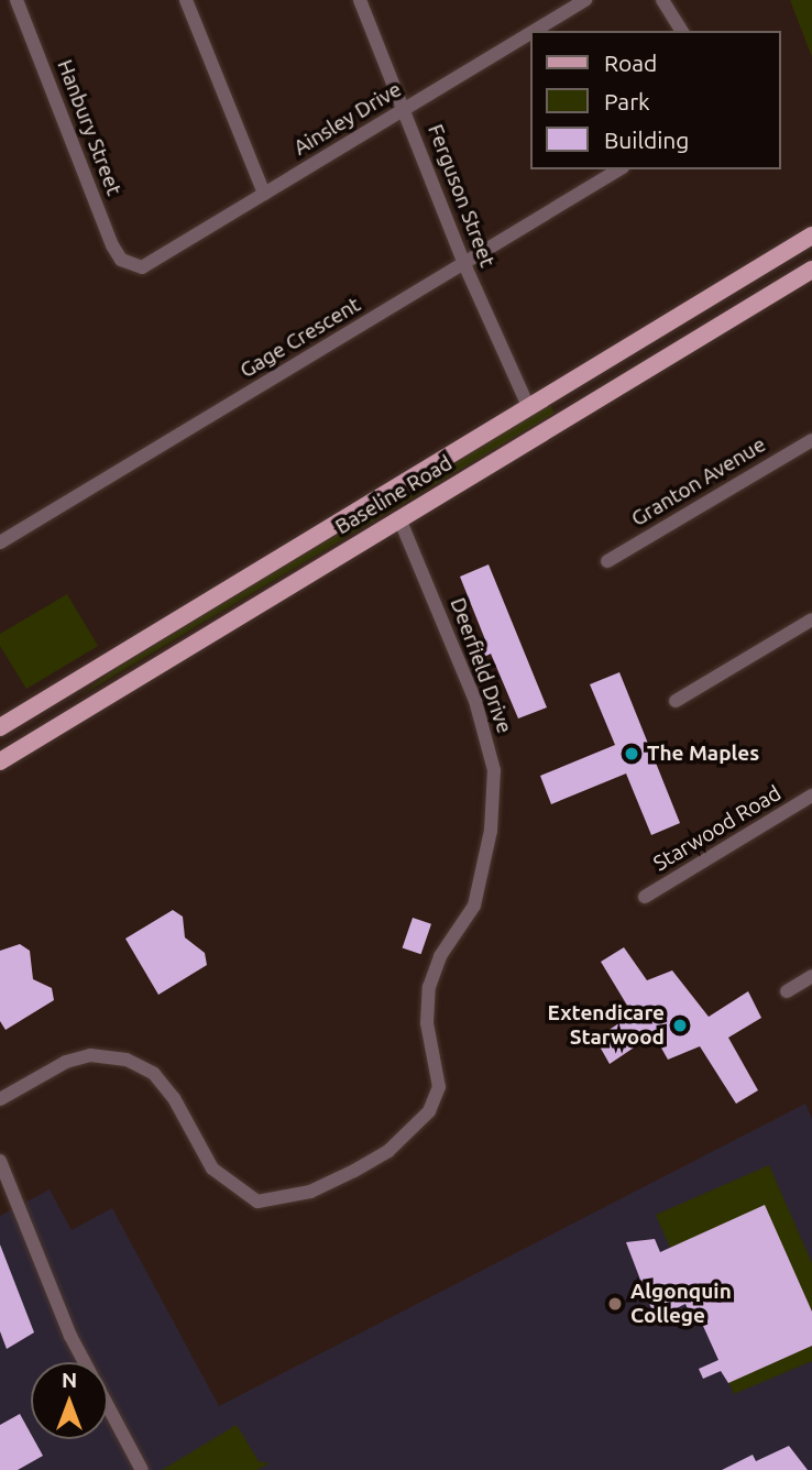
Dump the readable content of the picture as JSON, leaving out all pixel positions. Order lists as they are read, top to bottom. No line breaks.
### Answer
{"streets":{"main road":["Baseline Road"],"street":["Ainsley Drive","Hanbury Street","Ferguson Street","Gage Crescent","Granton Avenue","Deerfield Drive","Starwood Road"]},"crossings":[["Ainsley Drive","Hanbury Street"],["Ainsley Drive","Ferguson Street"],["Ferguson Street","Gage Crescent"],["Ferguson Street","Baseline Road"],["Baseline Road","Deerfield Drive"]],"places":["The Maples","Extendicare Starwood","Algonquin College"],"legend":["Road","Park","Building"],"north":"top"}
